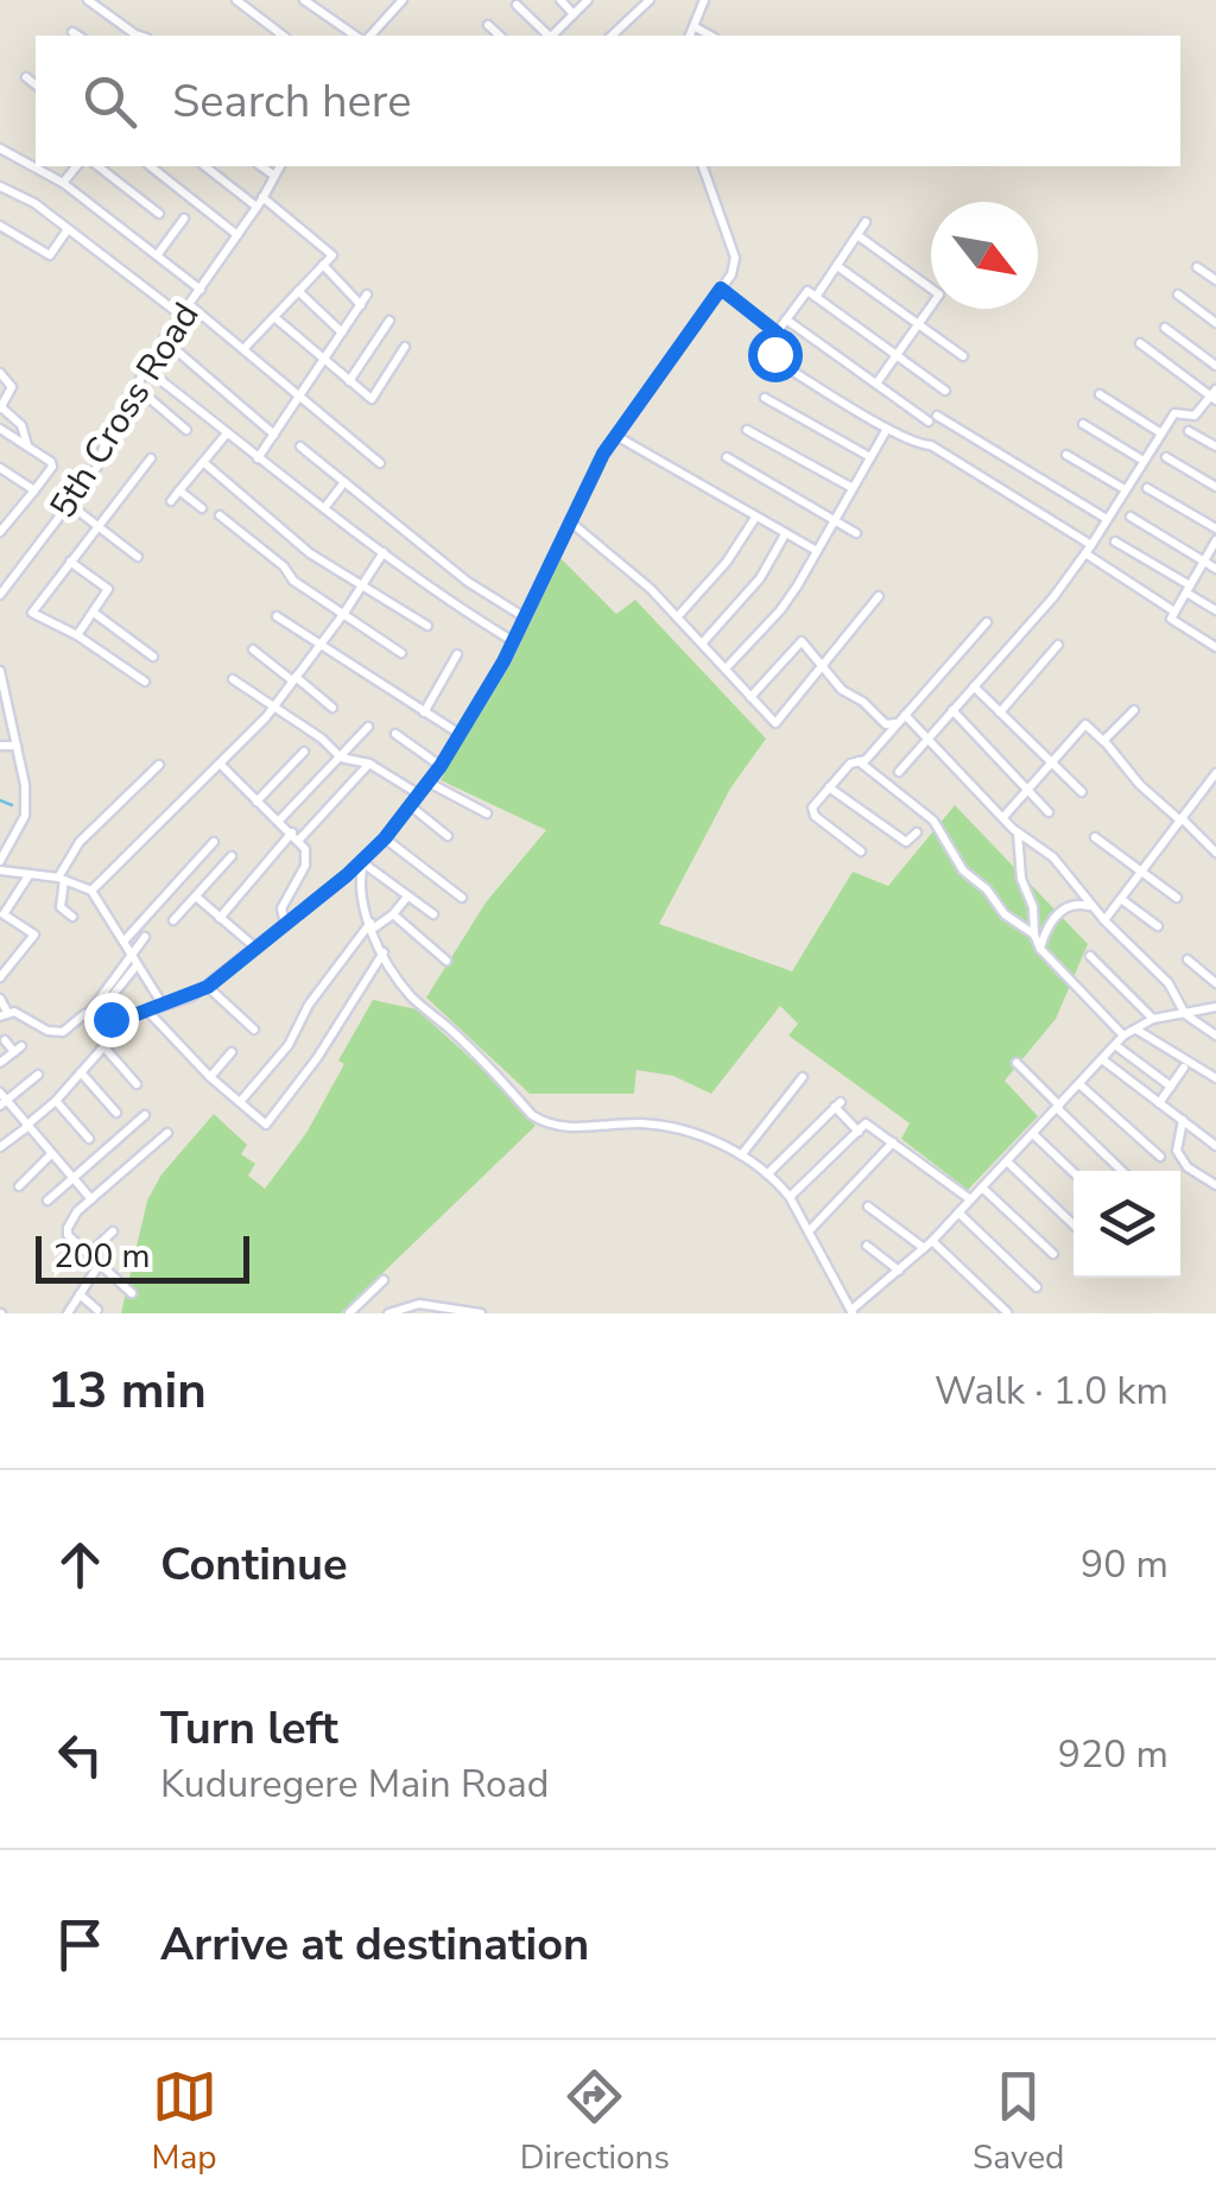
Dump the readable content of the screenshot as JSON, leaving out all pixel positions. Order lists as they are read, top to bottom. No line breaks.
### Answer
{"streets":{"street":["5th Cross Road"]},"scale_bar":"200 m","north":"bottom right","page":{"search":"Search here","scale":"200 m","heading":["13 min","Walk · 1.0 km"],"list":[["Continue","90 m"],["Turn left","Kuduregere Main Road","920 m"],"Arrive at destination"],"nav":["Map","Directions","Saved"]}}
